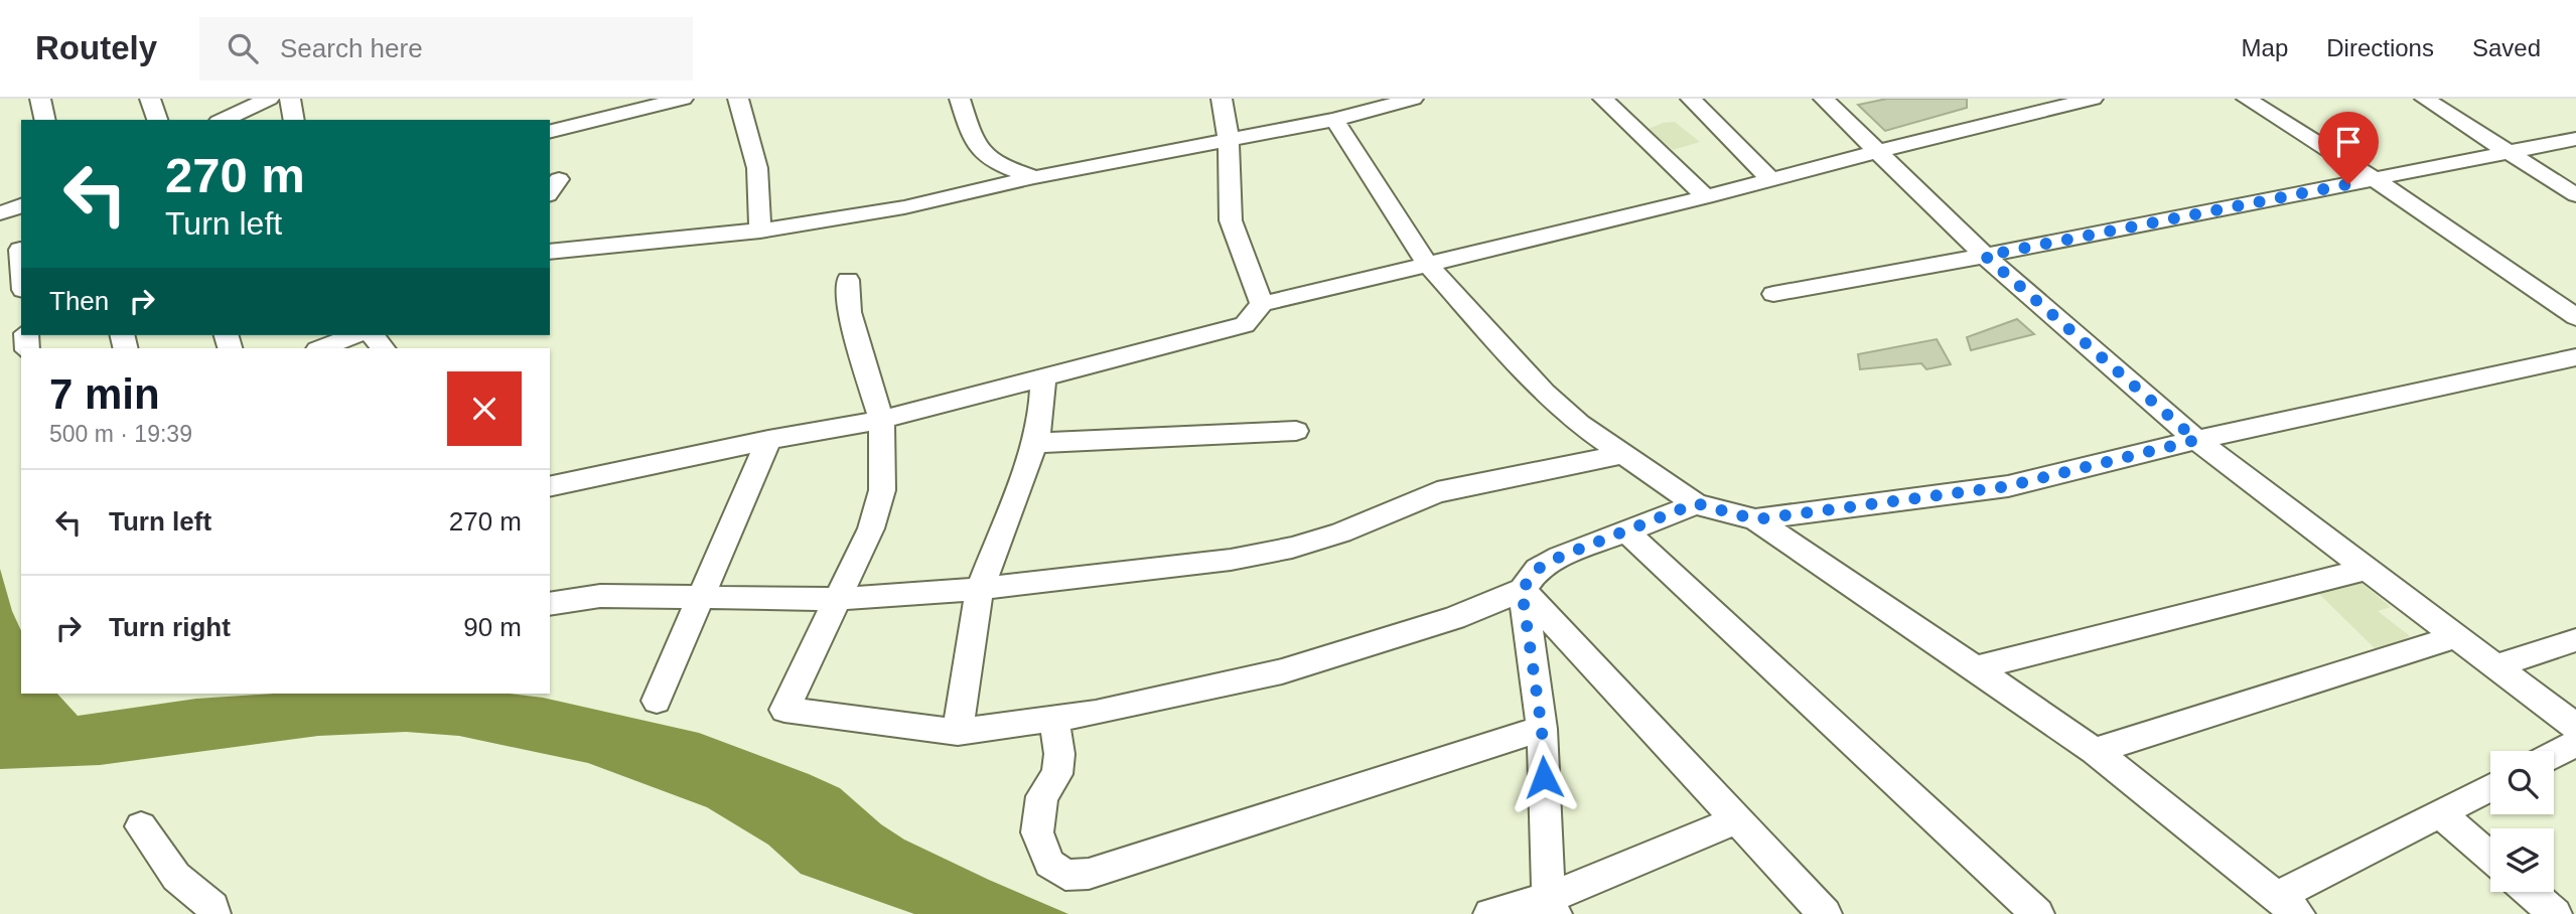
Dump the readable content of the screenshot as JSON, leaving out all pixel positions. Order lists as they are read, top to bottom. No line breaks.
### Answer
{"page":{"header":"Routely","search":"Search here","nav":["Map","Directions","Saved"],"turn":["270 m","Turn left"],"then":"Then","heading":["7 min","500 m · 19:39"],"list":[{"name":"Turn left","value":"270 m"},{"name":"Turn right","value":"90 m"}]}}
